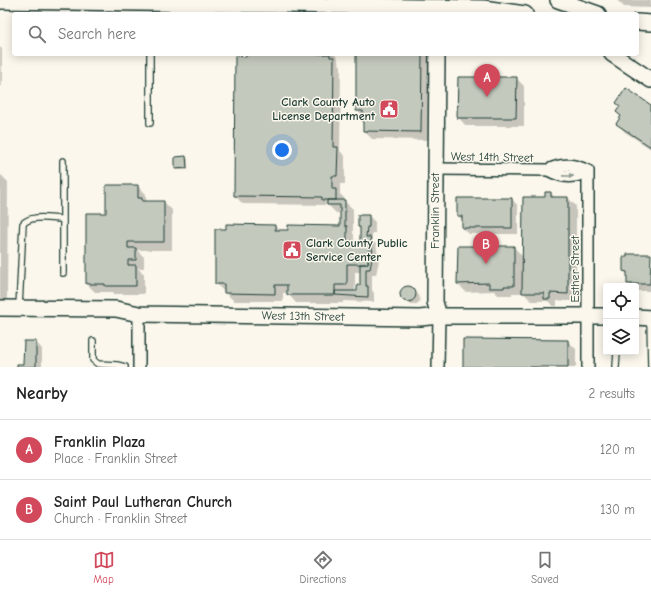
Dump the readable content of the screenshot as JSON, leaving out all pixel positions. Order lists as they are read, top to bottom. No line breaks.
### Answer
{"streets":{"street":["West 14th Street","Franklin Street","Esther Street","West 13th Street"]},"crossings":[["West 14th Street","Franklin Street"],["West 14th Street","Esther Street"],["Franklin Street","West 13th Street"],["Esther Street","West 13th Street"]],"places":{"public building":["Clark County Auto License Department","Clark County Public Service Center"]},"page":{"search":"Search here","pins":["A","B"],"heading":["Nearby","2 results"],"list":[{"mark":"A","name":"Franklin Plaza","note":"Place · Franklin Street","value":"120 m"},{"mark":"B","name":"Saint Paul Lutheran Church","note":"Church · Franklin Street","value":"130 m"}],"nav":["Map","Directions","Saved"]}}
